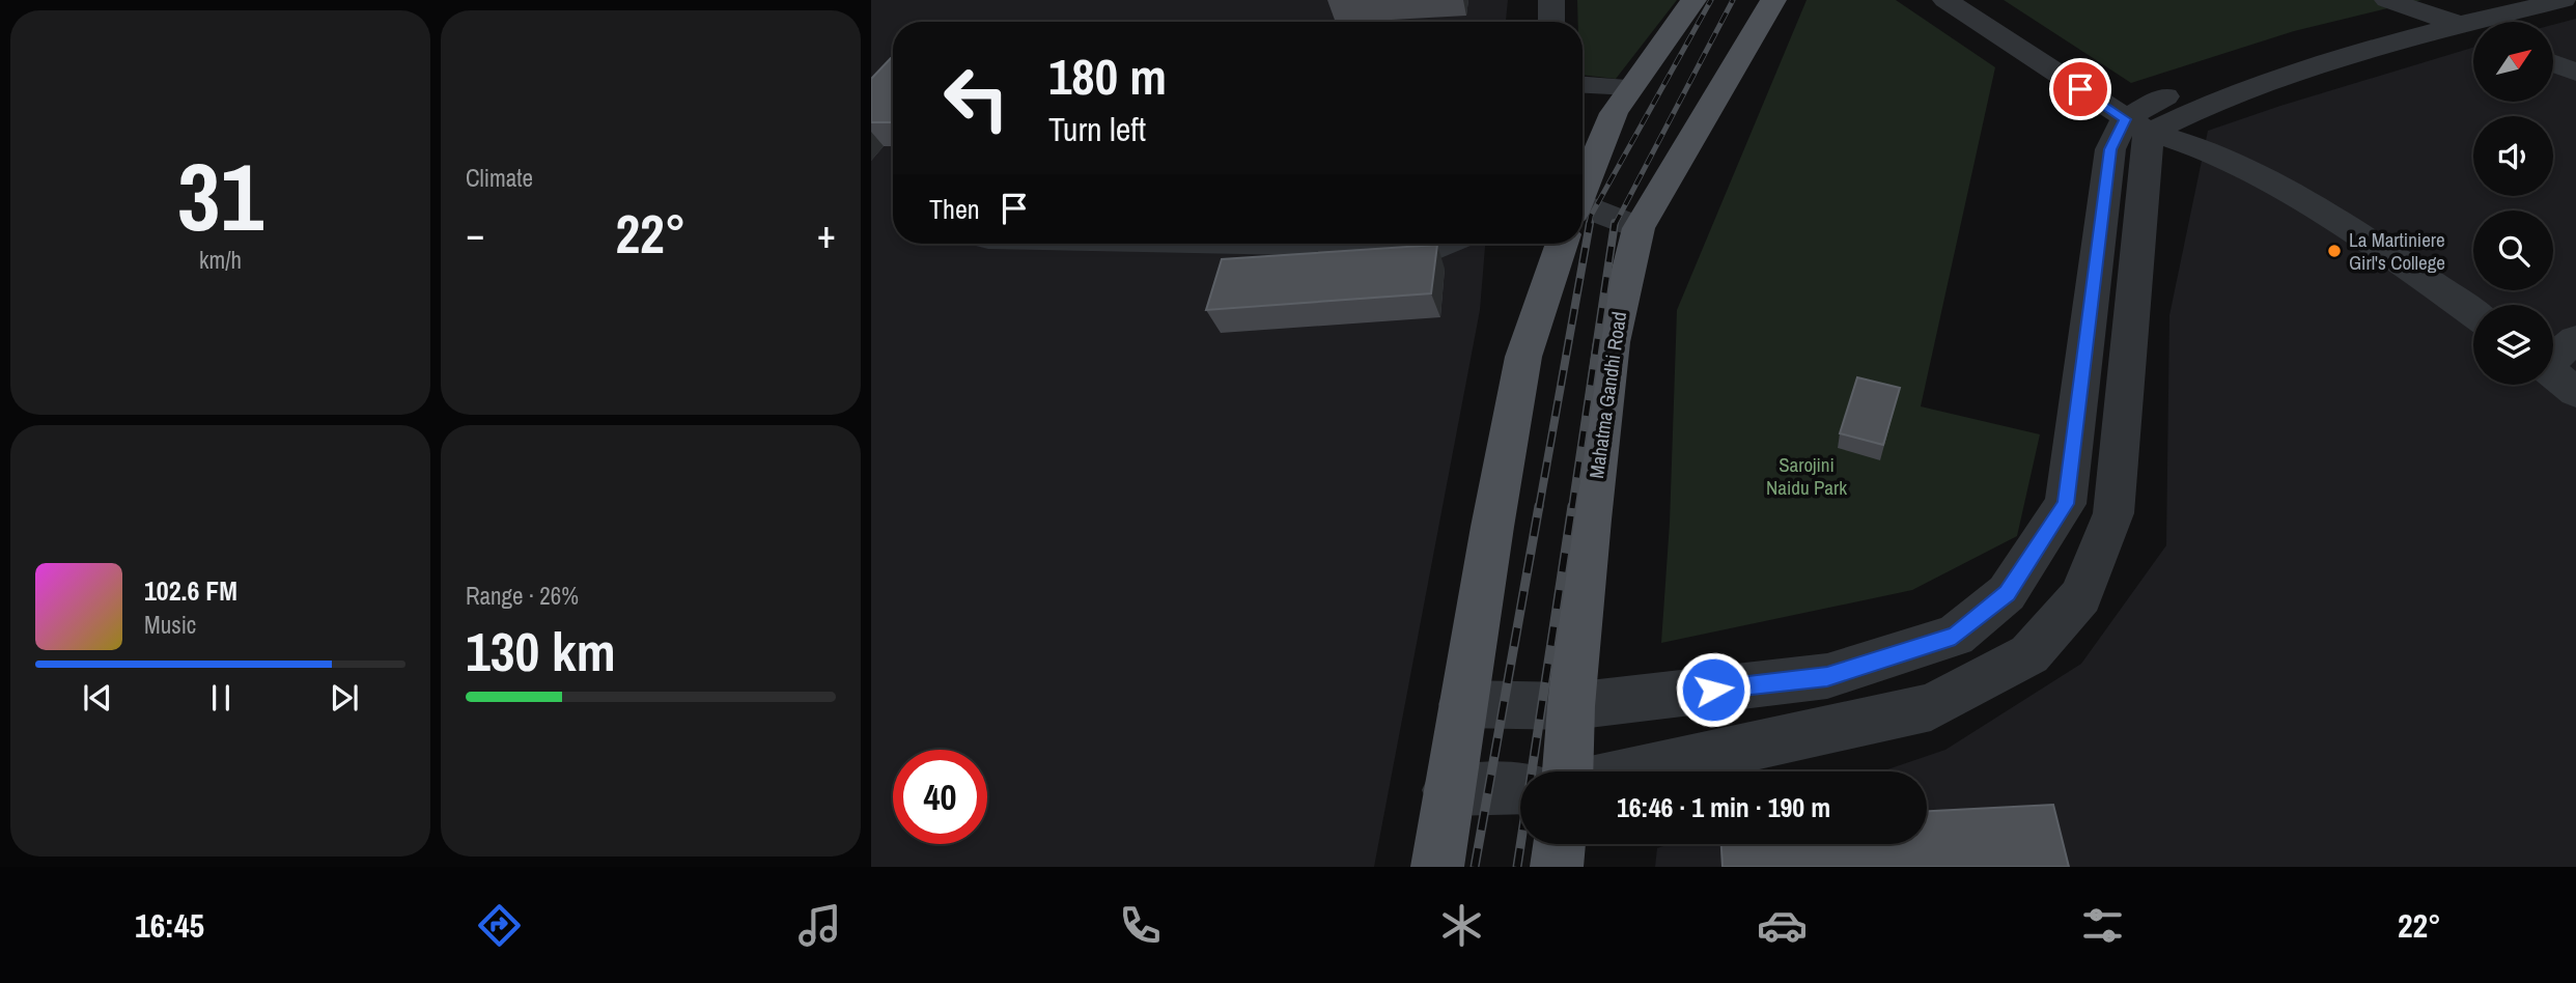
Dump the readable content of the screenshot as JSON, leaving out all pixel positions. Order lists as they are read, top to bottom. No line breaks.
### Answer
{"streets":{"main road":["Mahatma Gandhi Road"]},"parks":["Sarojini Naidu Park"],"places":["La Martiniere Girl's College"],"north":"top right","page":{"tile":[["31","km/h"],"Climate",["Range · 26%","130 km"]],"turn":["180 m","Turn left"],"then":"Then","heat":["−","22°","+"],"song":["102.6 FM","Music"],"limit":"40","trip":"16:46 · 1 min · 190 m","tabs":["16:45","22°"]}}
